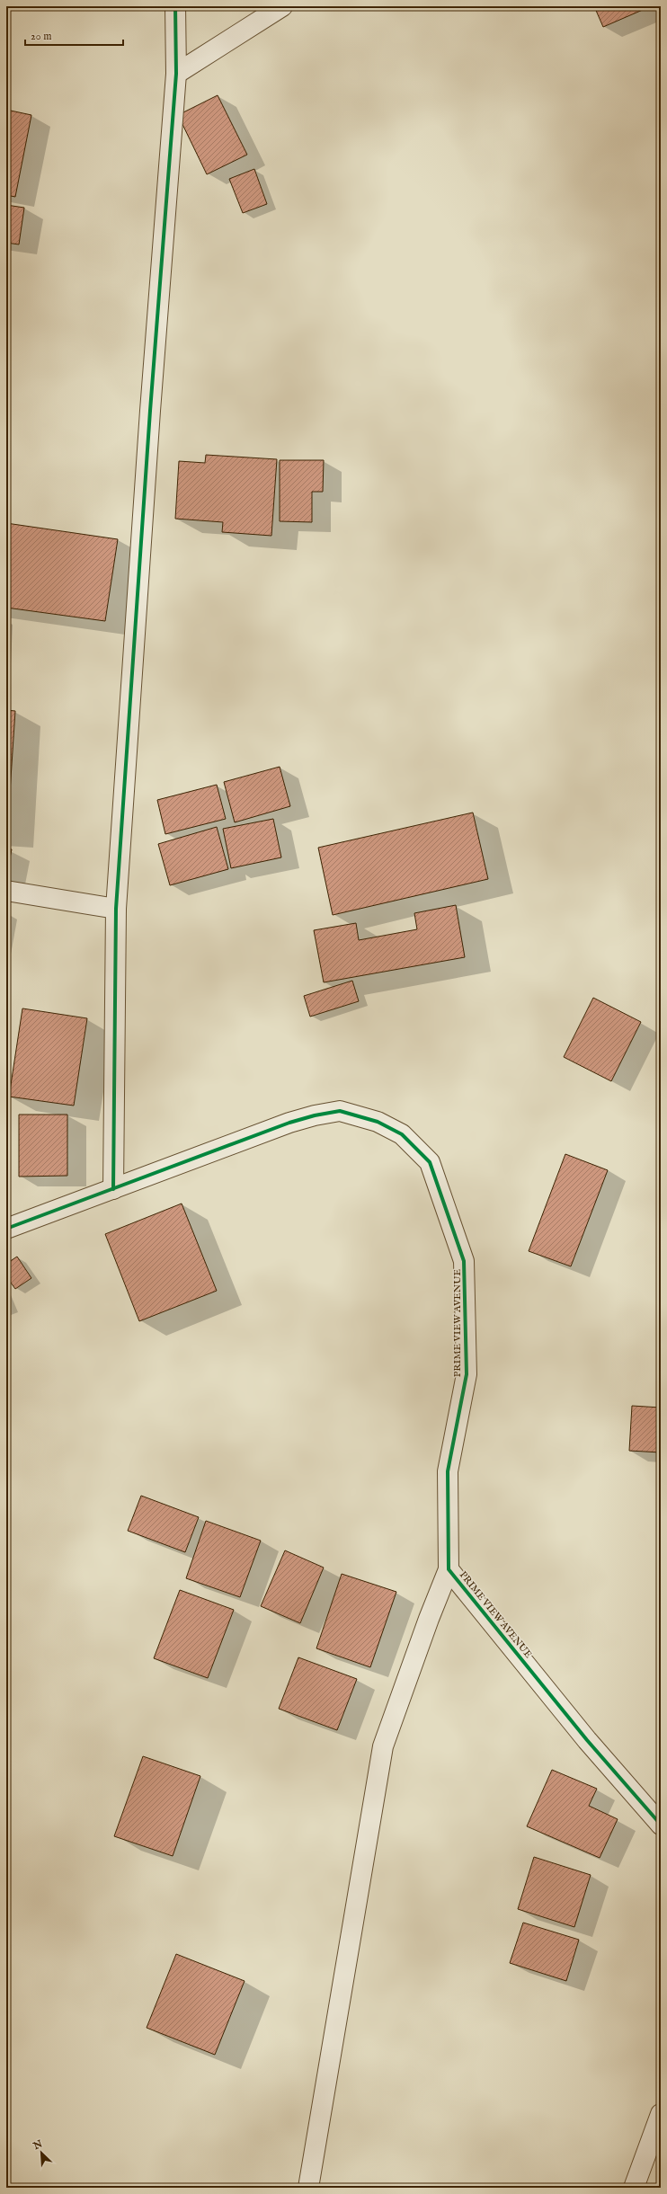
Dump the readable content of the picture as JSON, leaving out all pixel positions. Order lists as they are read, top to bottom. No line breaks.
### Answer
{"streets":{"street":["PRIME VIEW AVENUE"]},"scale_bar":"20 m","north":"top left"}
